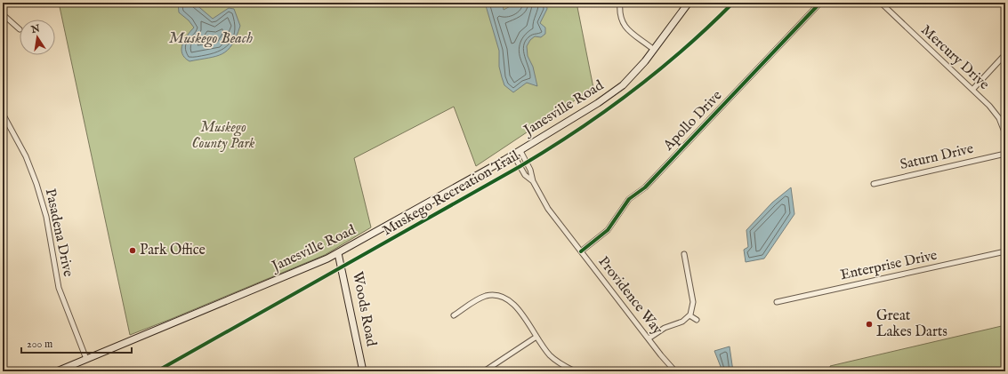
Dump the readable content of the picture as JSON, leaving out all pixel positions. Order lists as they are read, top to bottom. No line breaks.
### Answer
{"streets":{"main road":["Janesville Road","Woods Road"],"street":["Mercury Drive","Apollo Drive","Saturn Drive","Pasadena Drive","Enterprise Drive","Providence Way"],"cycle path":["Muskego Recreation Trail"]},"crossings":[["Janesville Road","Pasadena Drive"],["Janesville Road","Providence Way"],["Janesville Road","Woods Road"],["Apollo Drive","Providence Way"]],"water":["Muskego Beach"],"parks":["Muskego County Park"],"places":["Park Office","Great Lakes Darts"],"scale_bar":"200 m","north":"top"}
